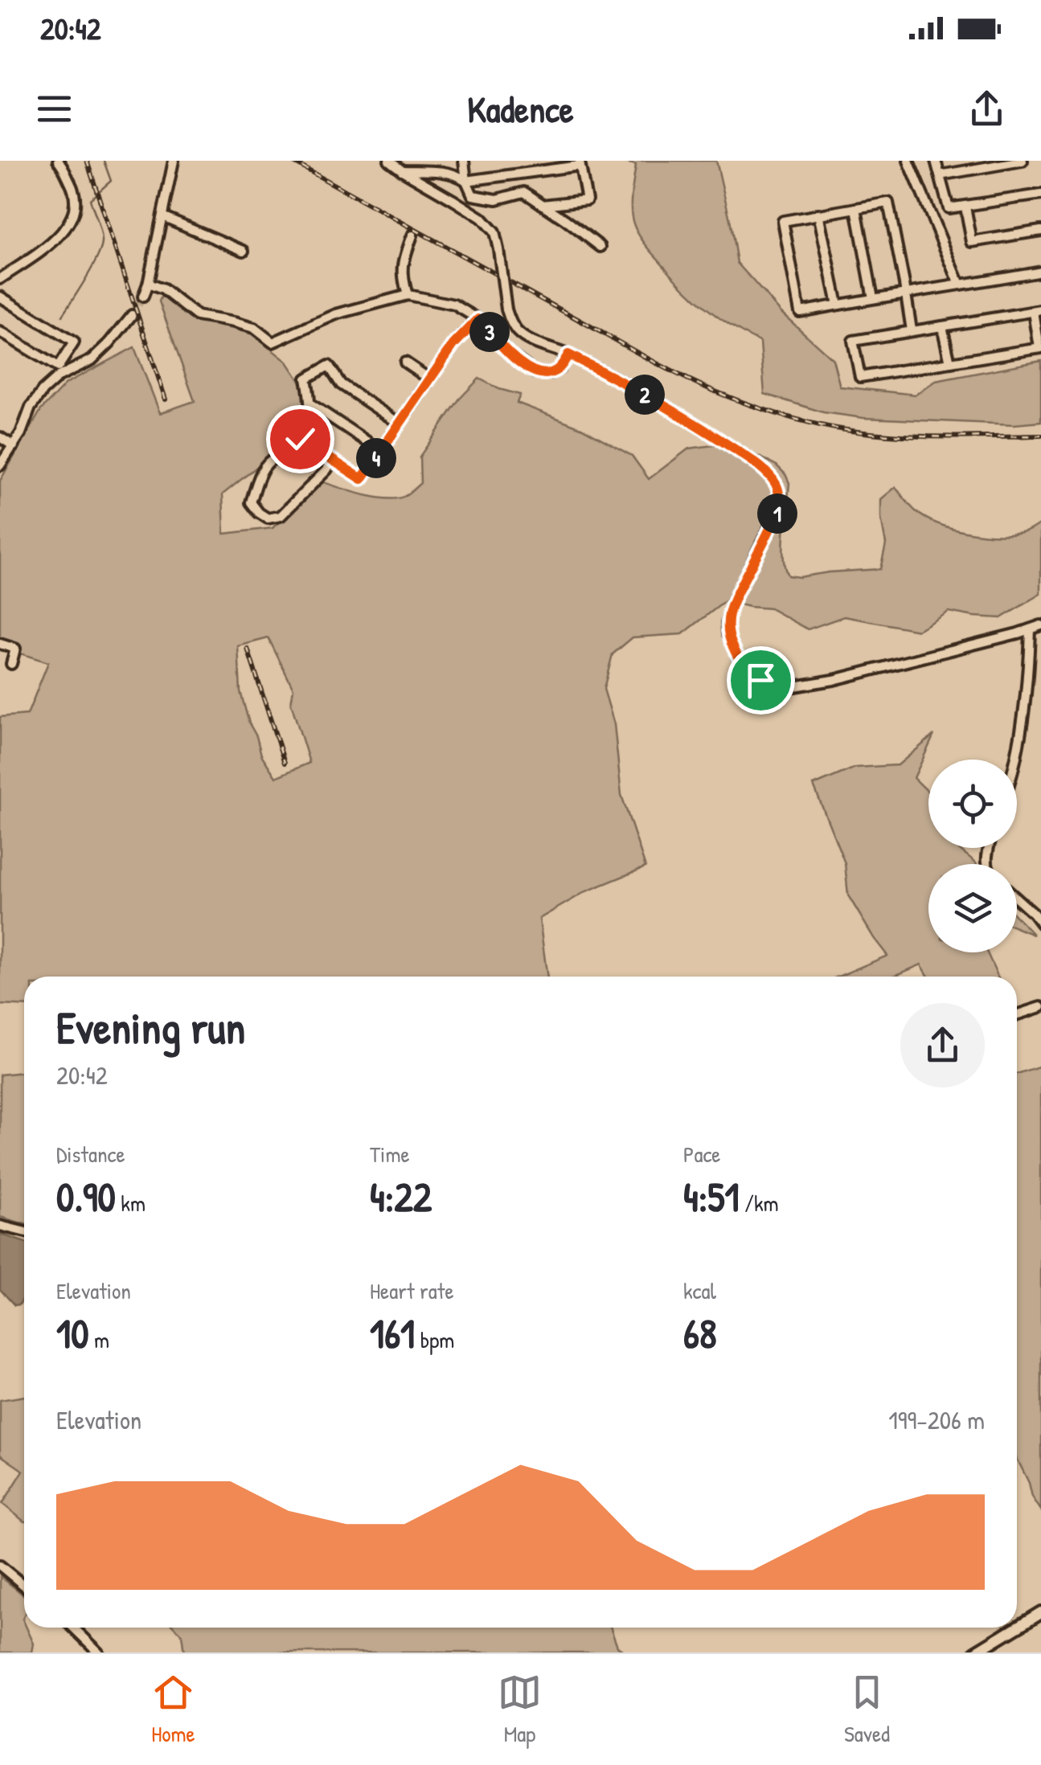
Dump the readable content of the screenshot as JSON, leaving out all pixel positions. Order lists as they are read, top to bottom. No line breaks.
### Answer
{"page":{"status":"20:42","header":"Kadence","pins":["3","2","4","1"],"heading":["Evening run","20:42"],"stats":[["Distance","0.90 km"],["Time","4:22"],["Pace","4:51 /km"],["Elevation","10 m"],["Heart rate","161 bpm"],["kcal","68"]],"chart":["Elevation","199–206 m"],"tabs":["Home","Map","Saved"]}}
